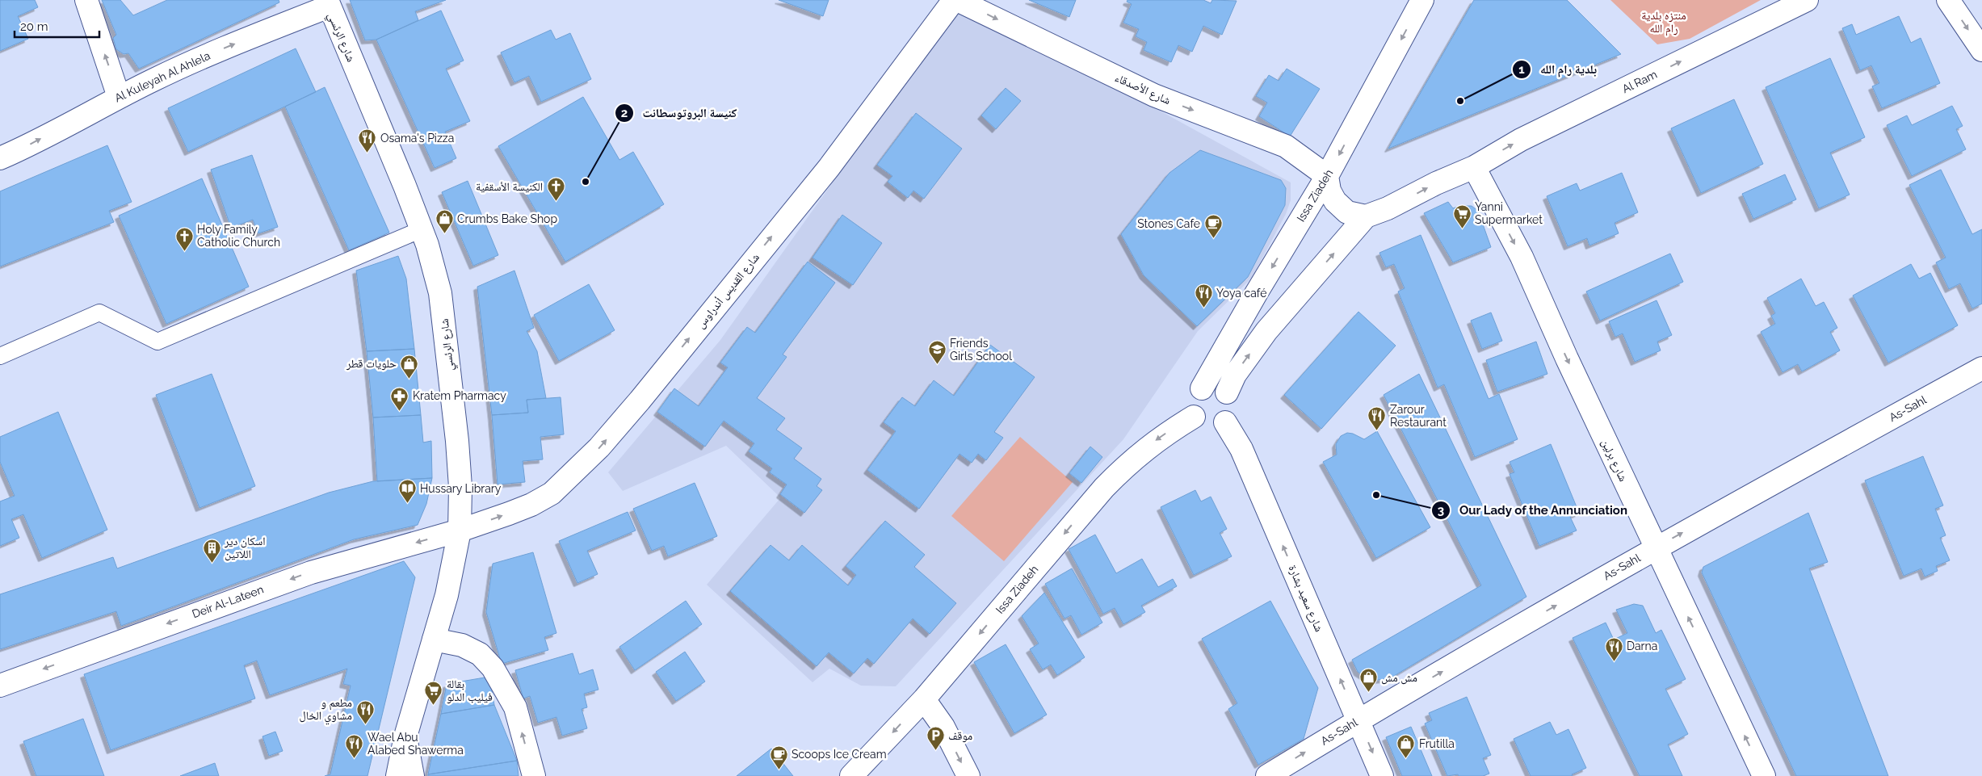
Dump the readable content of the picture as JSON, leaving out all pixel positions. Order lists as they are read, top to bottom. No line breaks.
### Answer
{"streets":{"street":["شارع الرئسي","Al Kuleyah Al Ahlela","Al Ram","شارع الأصدقاء","Issa Ziadeh","شارع القديس أندراوس","As-Sahl","شارع برلين","شارع سعيد بشارة","Deir Al-Lateen"]},"crossings":[["شارع الرئسي","Al Kuleyah Al Ahlela"],["شارع الرئسي","شارع القديس أندراوس"],["شارع الرئسي","Deir Al-Lateen"],["Al Ram","شارع برلين"],["شارع الأصدقاء","Issa Ziadeh"],["Issa Ziadeh","شارع سعيد بشارة"],["شارع القديس أندراوس","Deir Al-Lateen"],["As-Sahl","شارع برلين"],["As-Sahl","شارع سعيد بشارة"]],"one_way":["Al Kuleyah Al Ahlela","Al Ram","شارع الأصدقاء","Issa Ziadeh","شارع القديس أندراوس","As-Sahl","Deir Al-Lateen"],"parks":["منتزه بلدية رام الله"],"places":{"other":["بلدية رام الله","كنيسة البروتوسطانت","Our Lady of the Annunciation"],"restaurant":["Osama's Pizza","Yoya café","Zarour Restaurant","Darna","مطعم و مشاوي الخال","Wael Abu Alabed Shawerma"],"church":["الكنيسة الأسقفية","Holy Family Catholic Church"],"supermarket":["Yanni Supermarket","بقالة فيليب الدلو"],"shop":["Crumbs Bake Shop","حلويات قطر","مش مش","Frutilla"],"cafe":["Stones Cafe","Scoops Ice Cream"],"school or university":["Friends Girls School"],"pharmacy":["Kratem Pharmacy"],"library":["Hussary Library"],"building":["اسكان دير اللاتين"],"parking":["موقف"]},"scale_bar":"20 m"}
